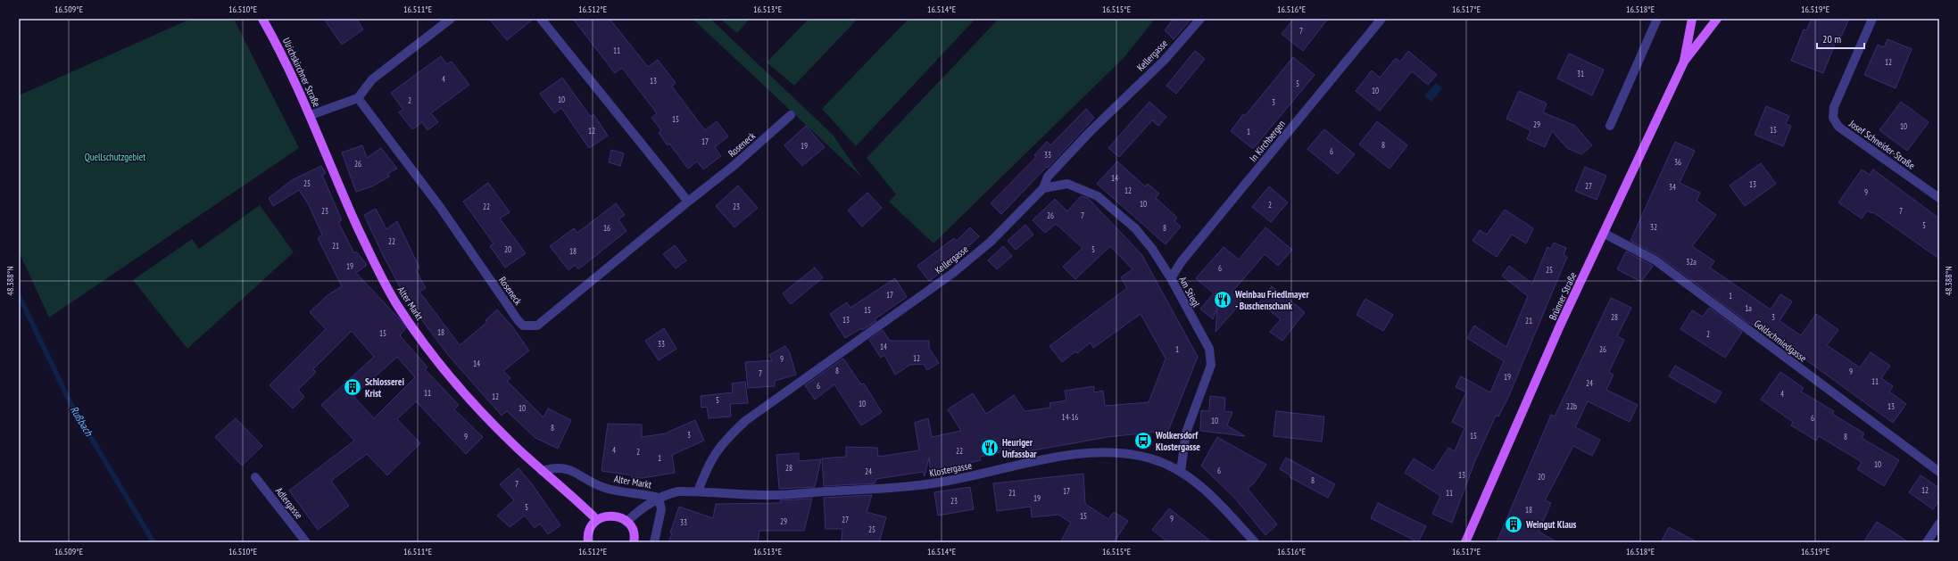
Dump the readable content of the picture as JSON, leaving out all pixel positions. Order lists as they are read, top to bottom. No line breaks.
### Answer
{"streets":{"main road":["Ulrichskirchner Straße","Brünner Straße","Alter Markt"],"street":["Kellergasse","In Kirchbergen","Roseneck","Josef Schneider-Straße","Am Stiegl","Goldschmiedgasse","Klostergasse","Adlergasse"]},"crossings":[["Kellergasse","Am Stiegl"],["Kellergasse","Klostergasse"],["Ulrichskirchner Straße","Alter Markt"],["In Kirchbergen","Am Stiegl"],["Am Stiegl","Klostergasse"],["Brünner Straße","Goldschmiedgasse"],["Alter Markt","Klostergasse"]],"water":["Rußbach"],"parks":["Quellschutzgebiet"],"places":{"restaurant":["Weinbau Friedlmayer - Buschenschank","Heuriger Unfassbar"],"building":["Schlosserei Krist","Weingut Klaus"],"bus stop":["Wolkersdorf Klostergasse"]},"house_numbers":["7","11","12","31","4","13","5","10","10","2","3","15","29","10","15","12","1","17","8","19","6","33","36","26","14","25","13","27","34","12","9","10","2","22","23","23","7","26","7","5","32","16","8","22","21","20","5","18","32a","19","6","25","17","1","1a","15","28","3","13","21","18","15","2","33","14","1","26","12","9","14","8","9","7","19","11","24","6","11","4","12","5","10","22b","13","10","14-16","6","10","8","3","15","9","8","4","22","2","1","10","28","6","24","13","20","8","7","12","17","21","11","19","23","5","18","15","9","27","29","33","25"],"scale_bar":"20 m","coordinates":["16.509°E","16.510°E","16.511°E","16.512°E","16.513°E","16.514°E","16.515°E","16.516°E","16.517°E","16.518°E","16.519°E","48.388°N"]}
